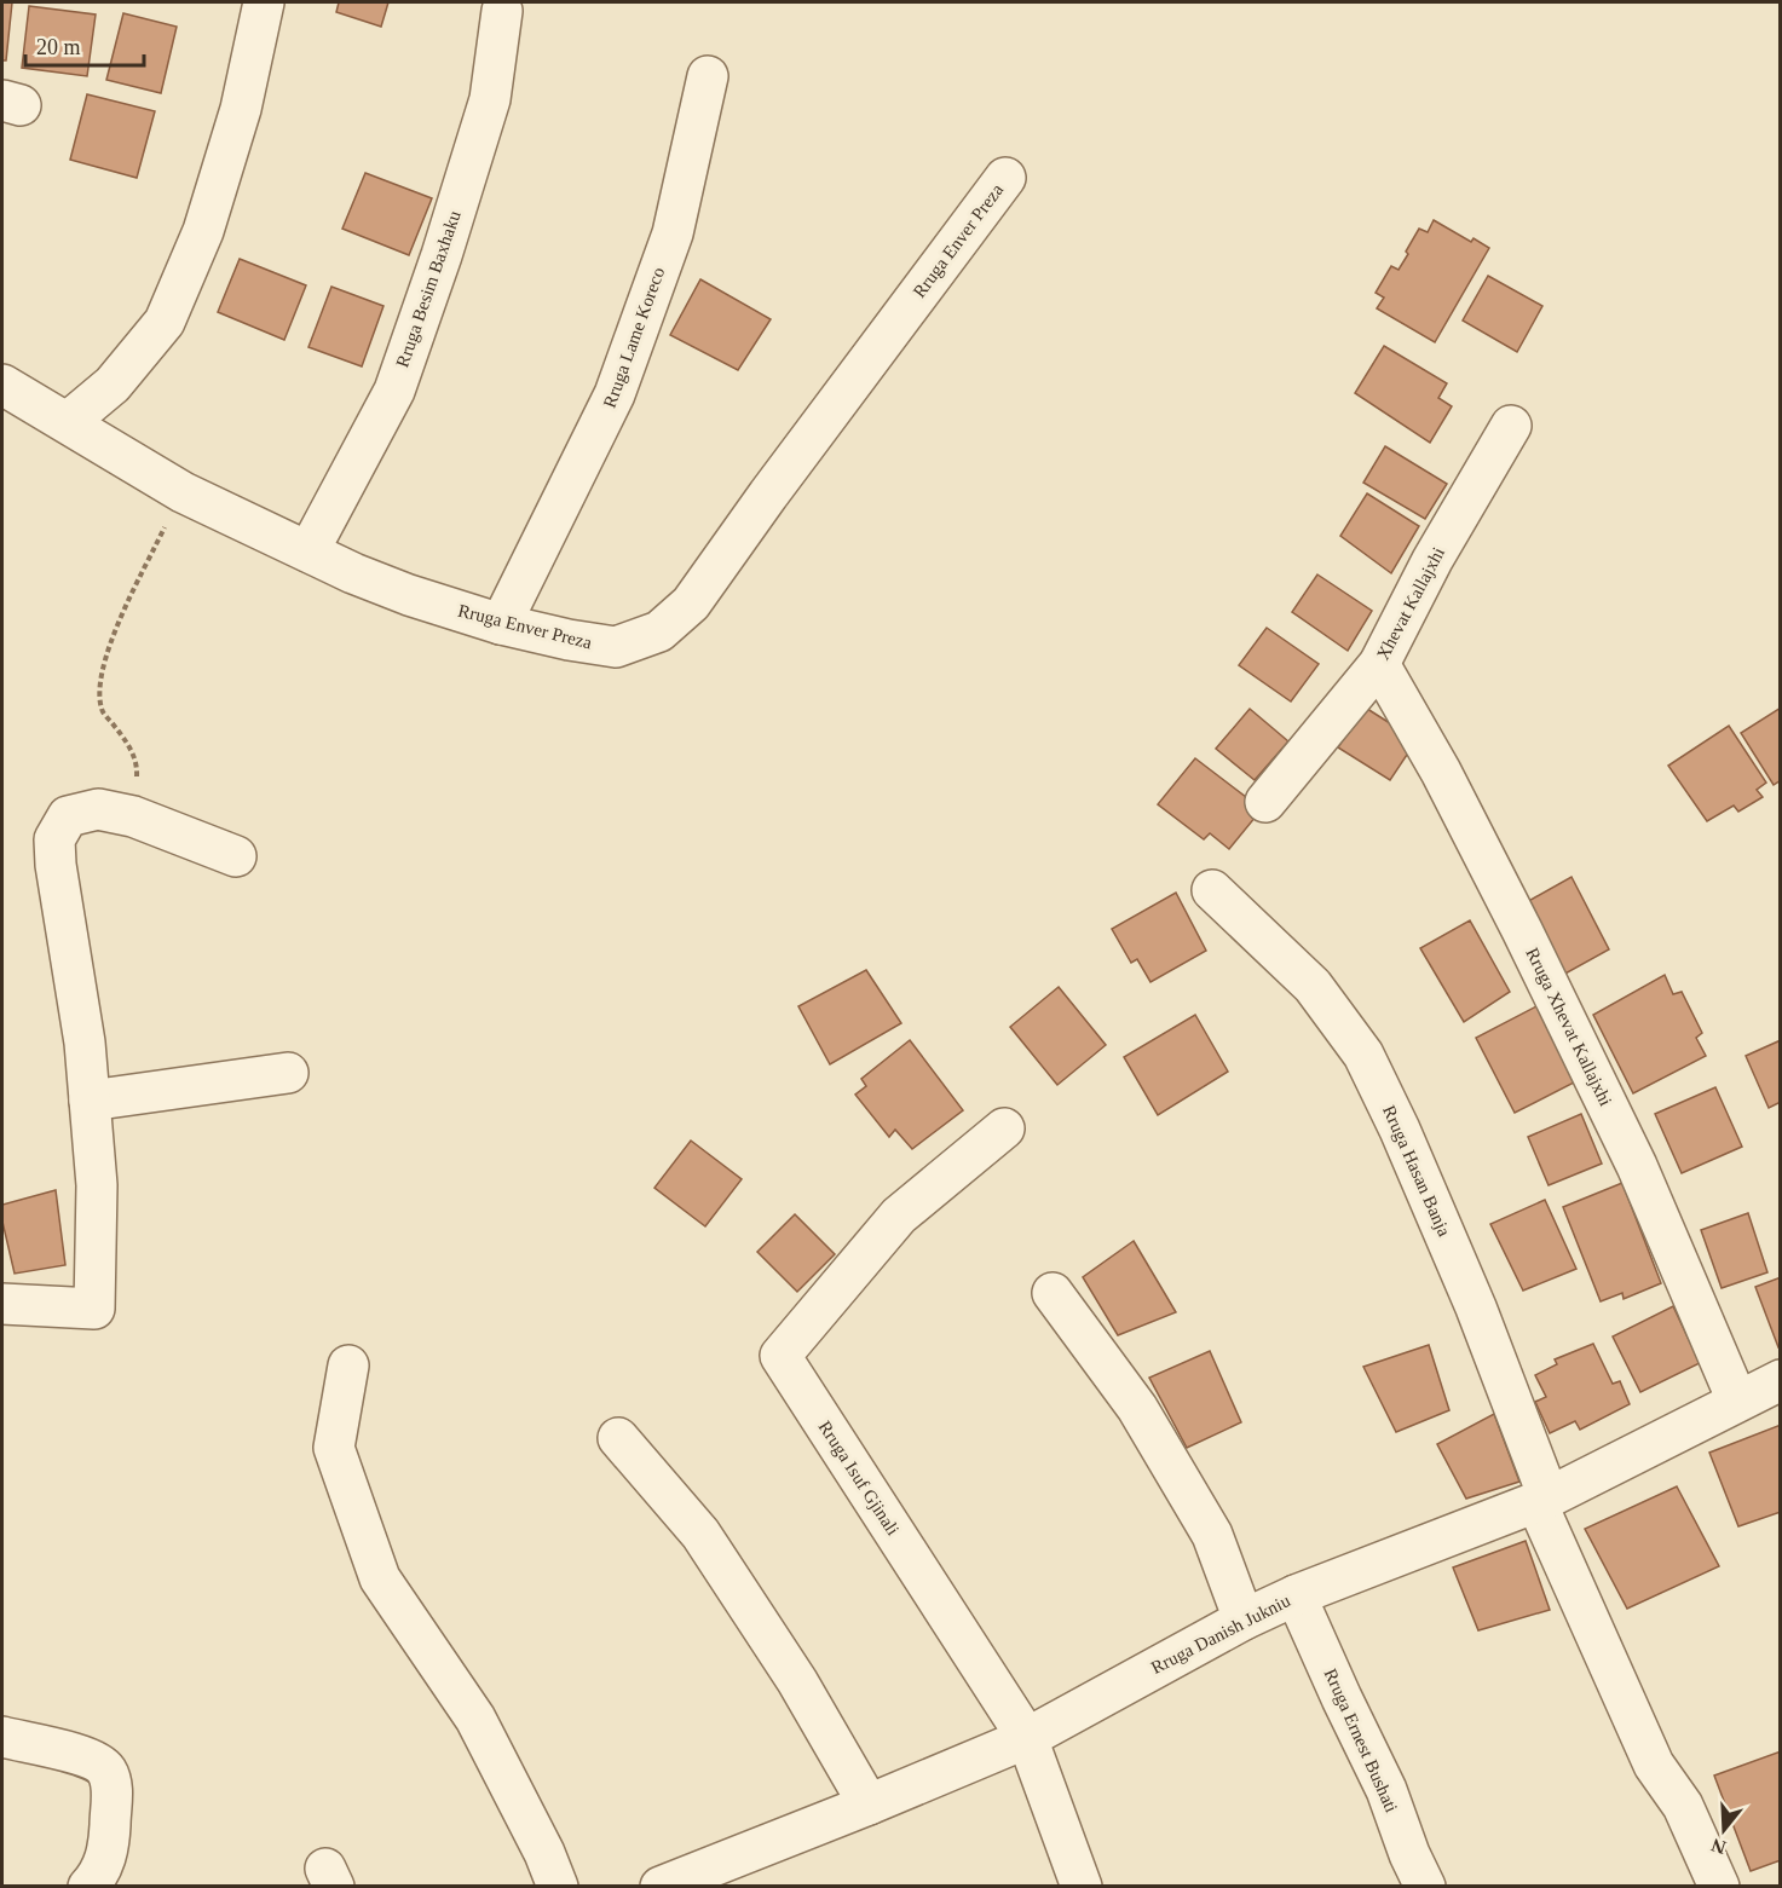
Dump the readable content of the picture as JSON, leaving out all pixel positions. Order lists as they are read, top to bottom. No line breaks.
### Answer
{"streets":{"street":["Rruga Enver Preza","Rruga Besim Baxhaku","Rruga Lame Koreco","Xhevat Kallajxhi","Rruga Xhevat Kallajxhi","Rruga Hasan Banja","Rruga Isuf Gjinali","Rruga Danish Jukniu","Rruga Ernest Bushati"]},"crossings":[["Rruga Enver Preza","Rruga Besim Baxhaku"],["Rruga Enver Preza","Rruga Lame Koreco"],["Xhevat Kallajxhi","Rruga Xhevat Kallajxhi"],["Rruga Xhevat Kallajxhi","Rruga Danish Jukniu"],["Rruga Hasan Banja","Rruga Danish Jukniu"],["Rruga Isuf Gjinali","Rruga Danish Jukniu"],["Rruga Danish Jukniu","Rruga Ernest Bushati"]],"scale_bar":"20 m","north":"bottom"}
